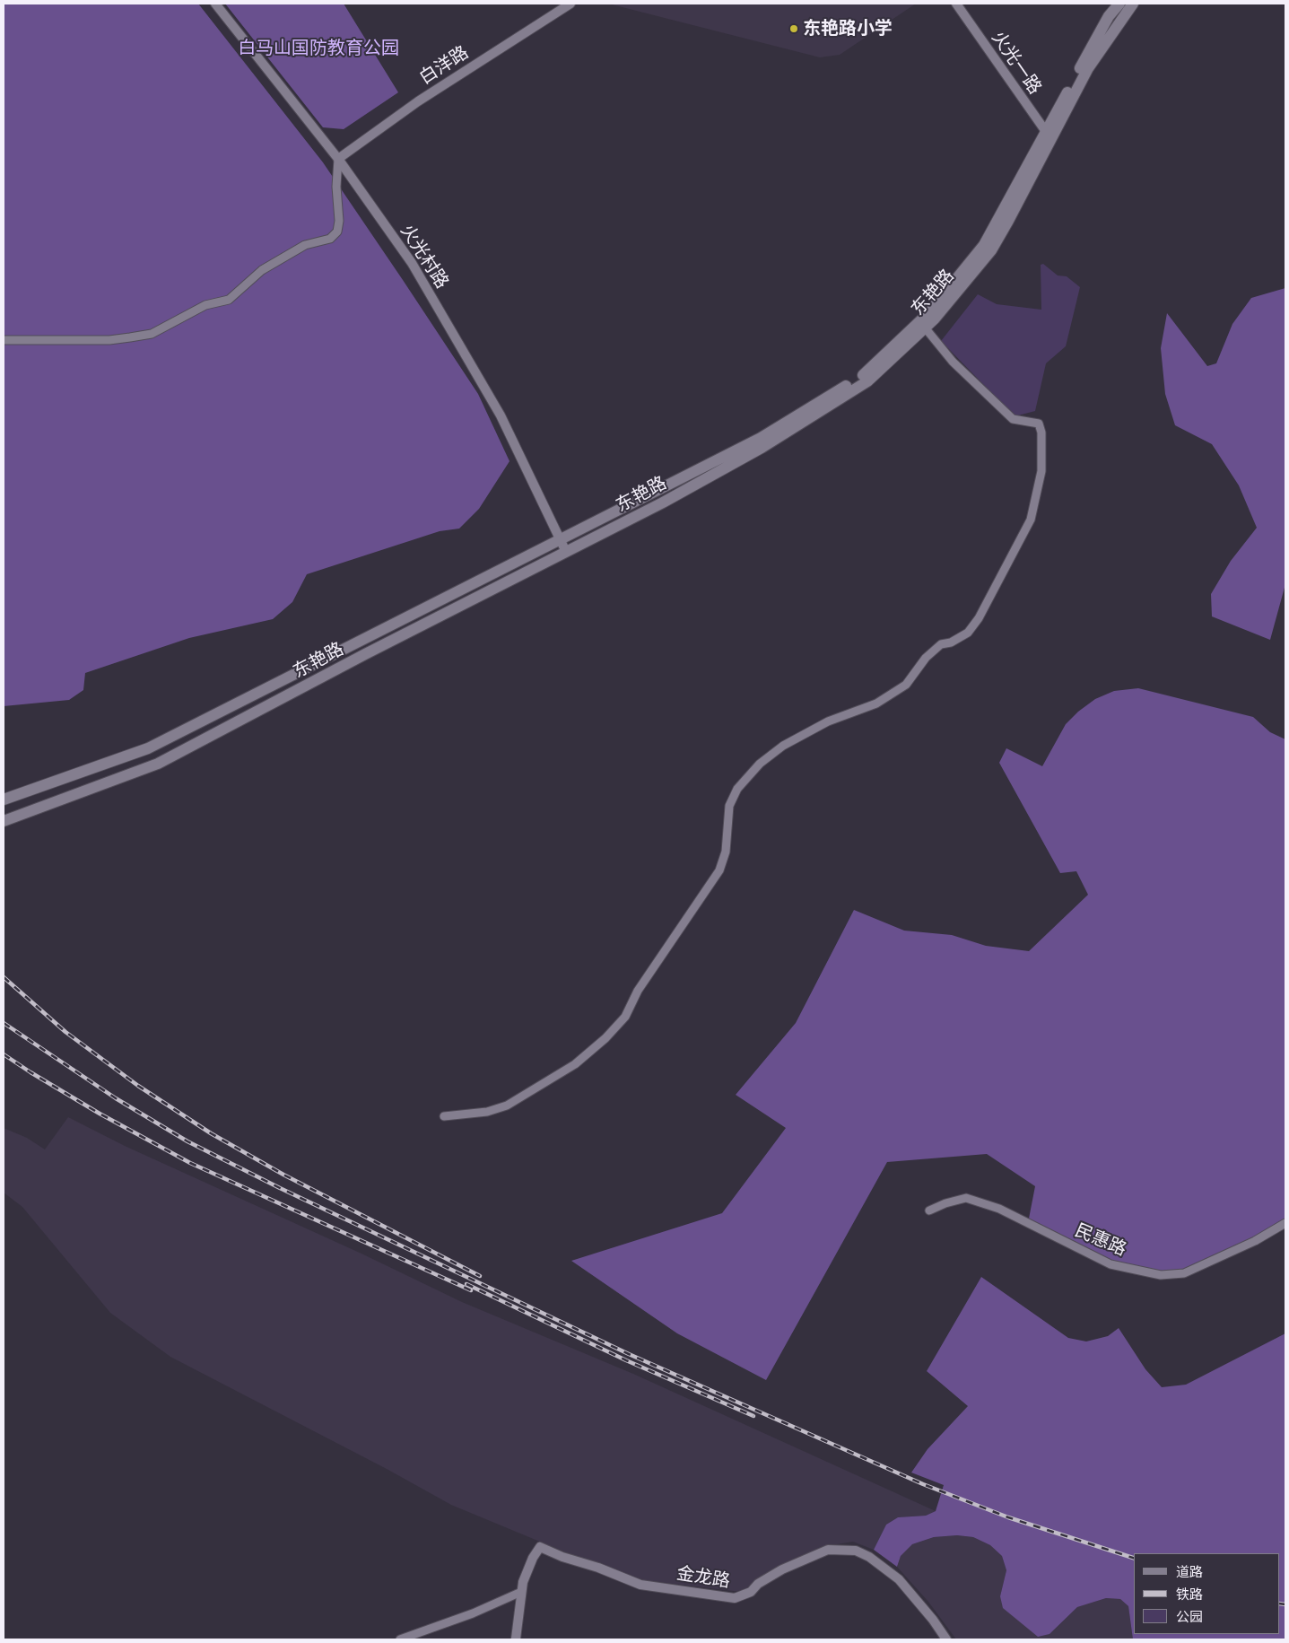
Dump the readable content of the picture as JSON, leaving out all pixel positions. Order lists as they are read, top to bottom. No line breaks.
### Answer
{"streets":{"main road":["东艳路"],"street":["火光一路","白洋路","火光村路","民惠路","金龙路"]},"crossings":[["火光一路","东艳路"],["白洋路","火光村路"],["火光村路","东艳路"]],"parks":["白马山国防教育公园"],"places":["东艳路小学"],"legend":["道路","铁路","公园"]}
